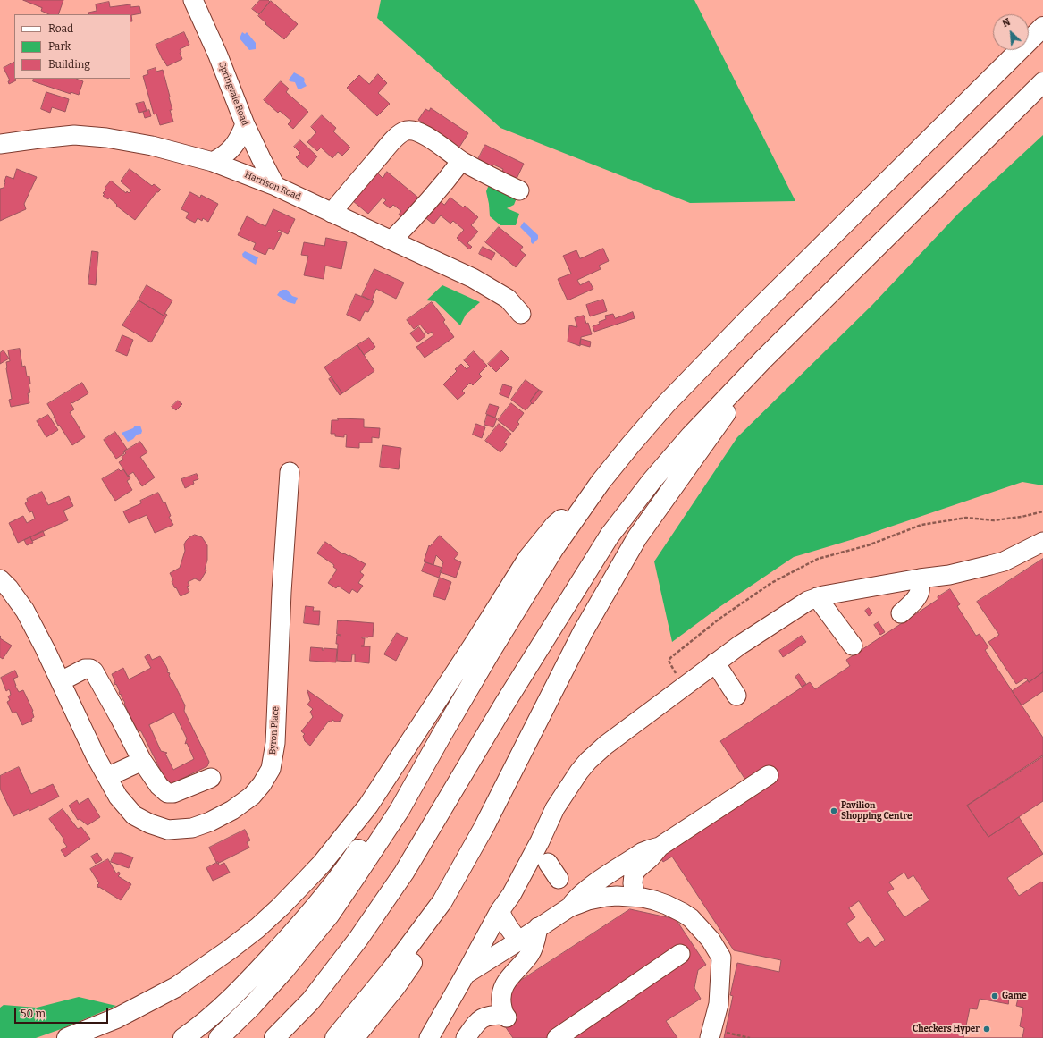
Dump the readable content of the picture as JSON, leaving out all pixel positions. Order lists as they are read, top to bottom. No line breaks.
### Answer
{"streets":{"street":["Springvale Road","Harrison Road","Byron Place"]},"crossings":[["Springvale Road","Harrison Road"]],"places":["Pavilion Shopping Centre","Game","Checkers Hyper"],"legend":["Road","Park","Building"],"scale_bar":"50 m","north":"top left"}
